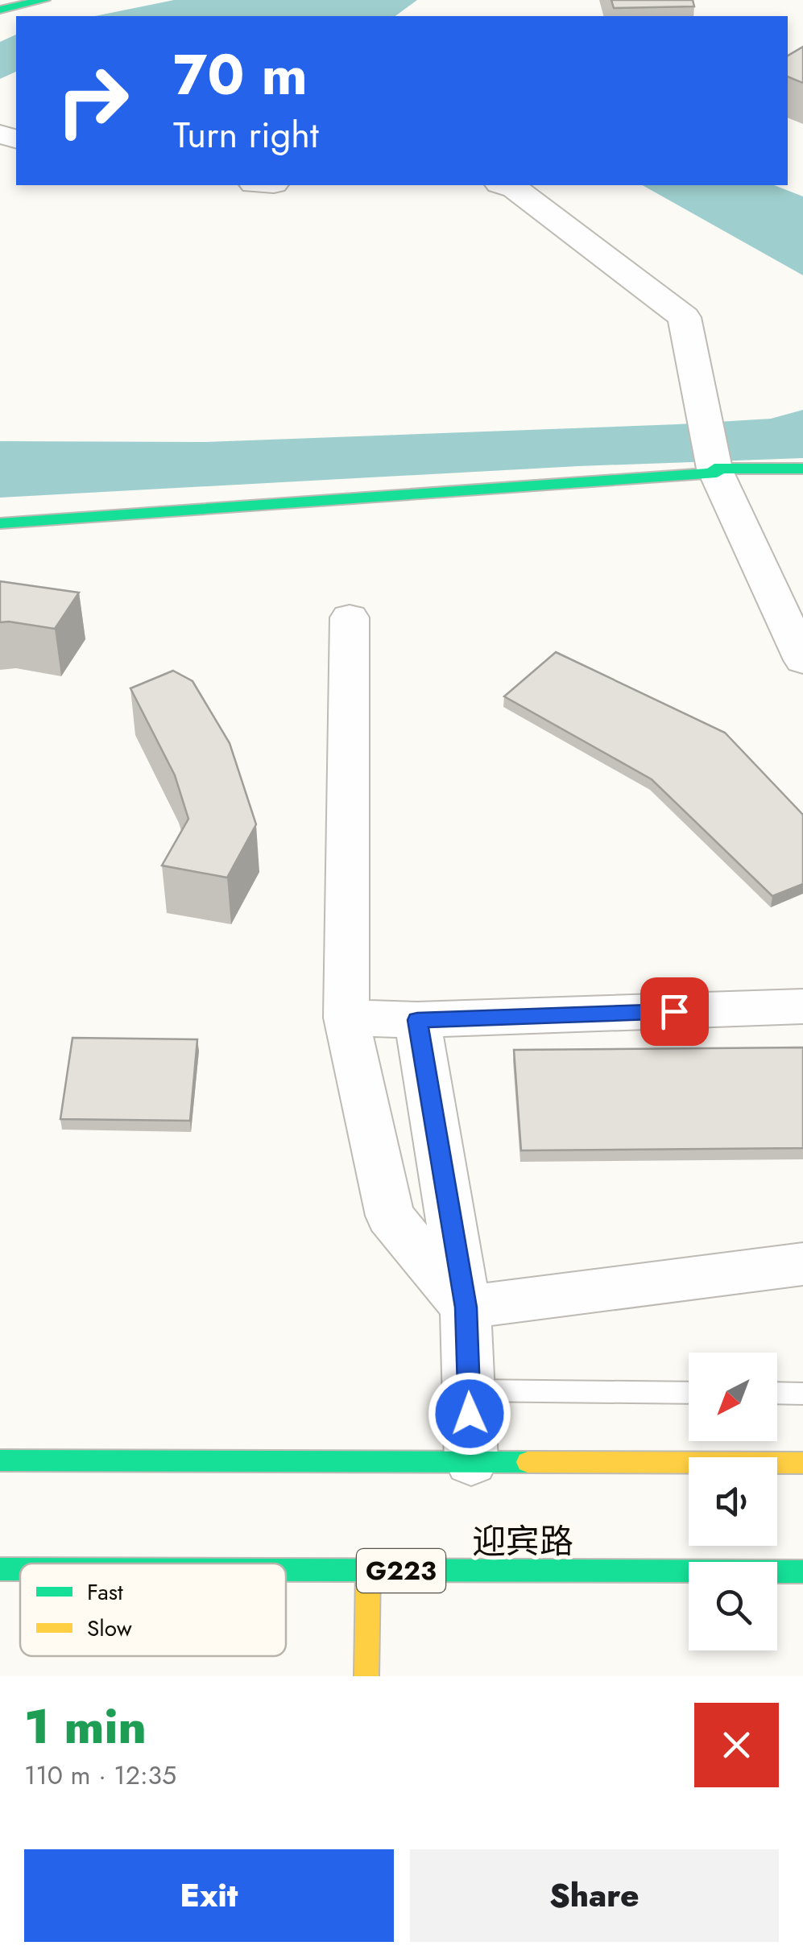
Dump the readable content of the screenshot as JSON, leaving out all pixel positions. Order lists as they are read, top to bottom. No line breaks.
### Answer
{"streets":{"main road":["迎宾路","G223"]},"legend":["Fast","Slow"],"north":"bottom left","page":{"turn":["70 m","Turn right"],"heading":["1 min","110 m · 12:35"],"buttons":["Exit","Share"]}}
